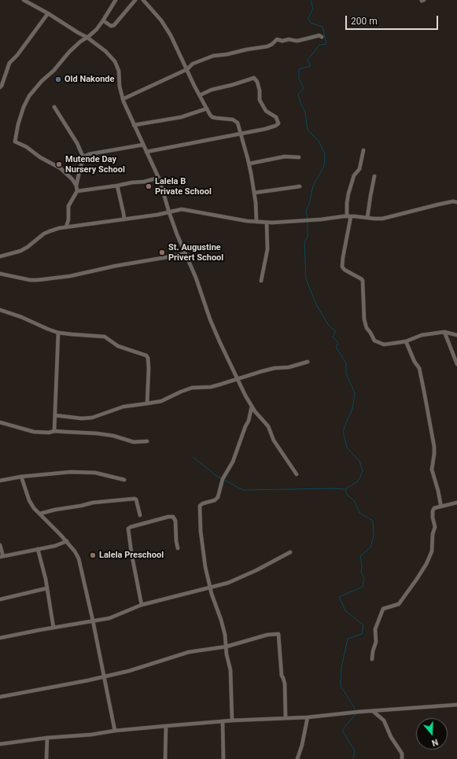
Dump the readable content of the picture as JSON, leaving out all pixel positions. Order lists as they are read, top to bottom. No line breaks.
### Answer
{"places":["Old Nakonde","Mutende Day Nursery School","Lalela B Private School","St. Augustine Privert School","Lalela Preschool"],"scale_bar":"200 m","north":"bottom"}
